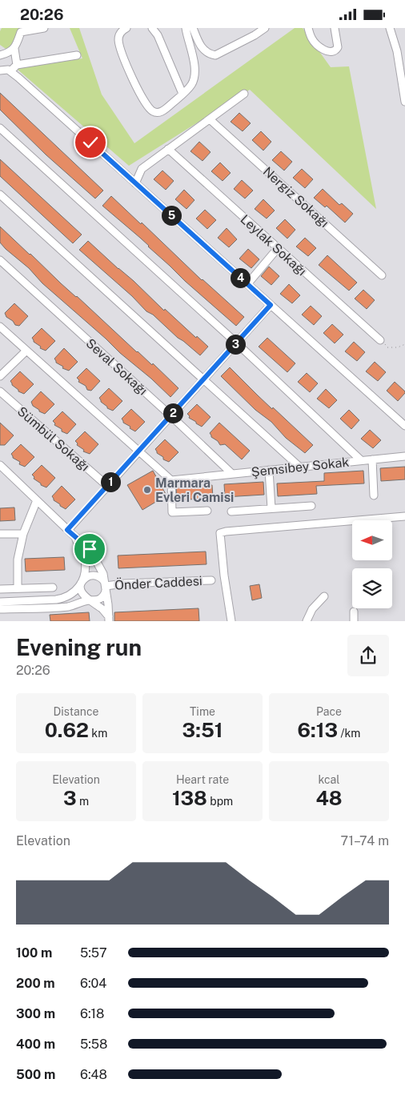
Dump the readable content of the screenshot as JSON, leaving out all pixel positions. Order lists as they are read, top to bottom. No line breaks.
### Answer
{"streets":{"street":["Nergiz Sokağı","Leylak Sokağı","Seval Sokağı","Sümbül Sokağı","Şemsibey Sokak","Önder Caddesi"]},"crossings":[["Seval Sokağı","Şemsibey Sokak"]],"places":["Marmara Evleri Camisi"],"north":"left","page":{"status":"20:26","pins":["5","4","3","2","1"],"heading":["Evening run","20:26"],"stats":[["Distance","0.62 km"],["Time","3:51"],["Pace","6:13 /km"],["Elevation","3 m"],["Heart rate","138 bpm"],["kcal","48"]],"chart":["Elevation","71–74 m"],"list":[{"name":"100 m","note":"5:57"},{"name":"200 m","note":"6:04"},{"name":"300 m","note":"6:18"},{"name":"400 m","note":"5:58"},{"name":"500 m","note":"6:48"}]}}
